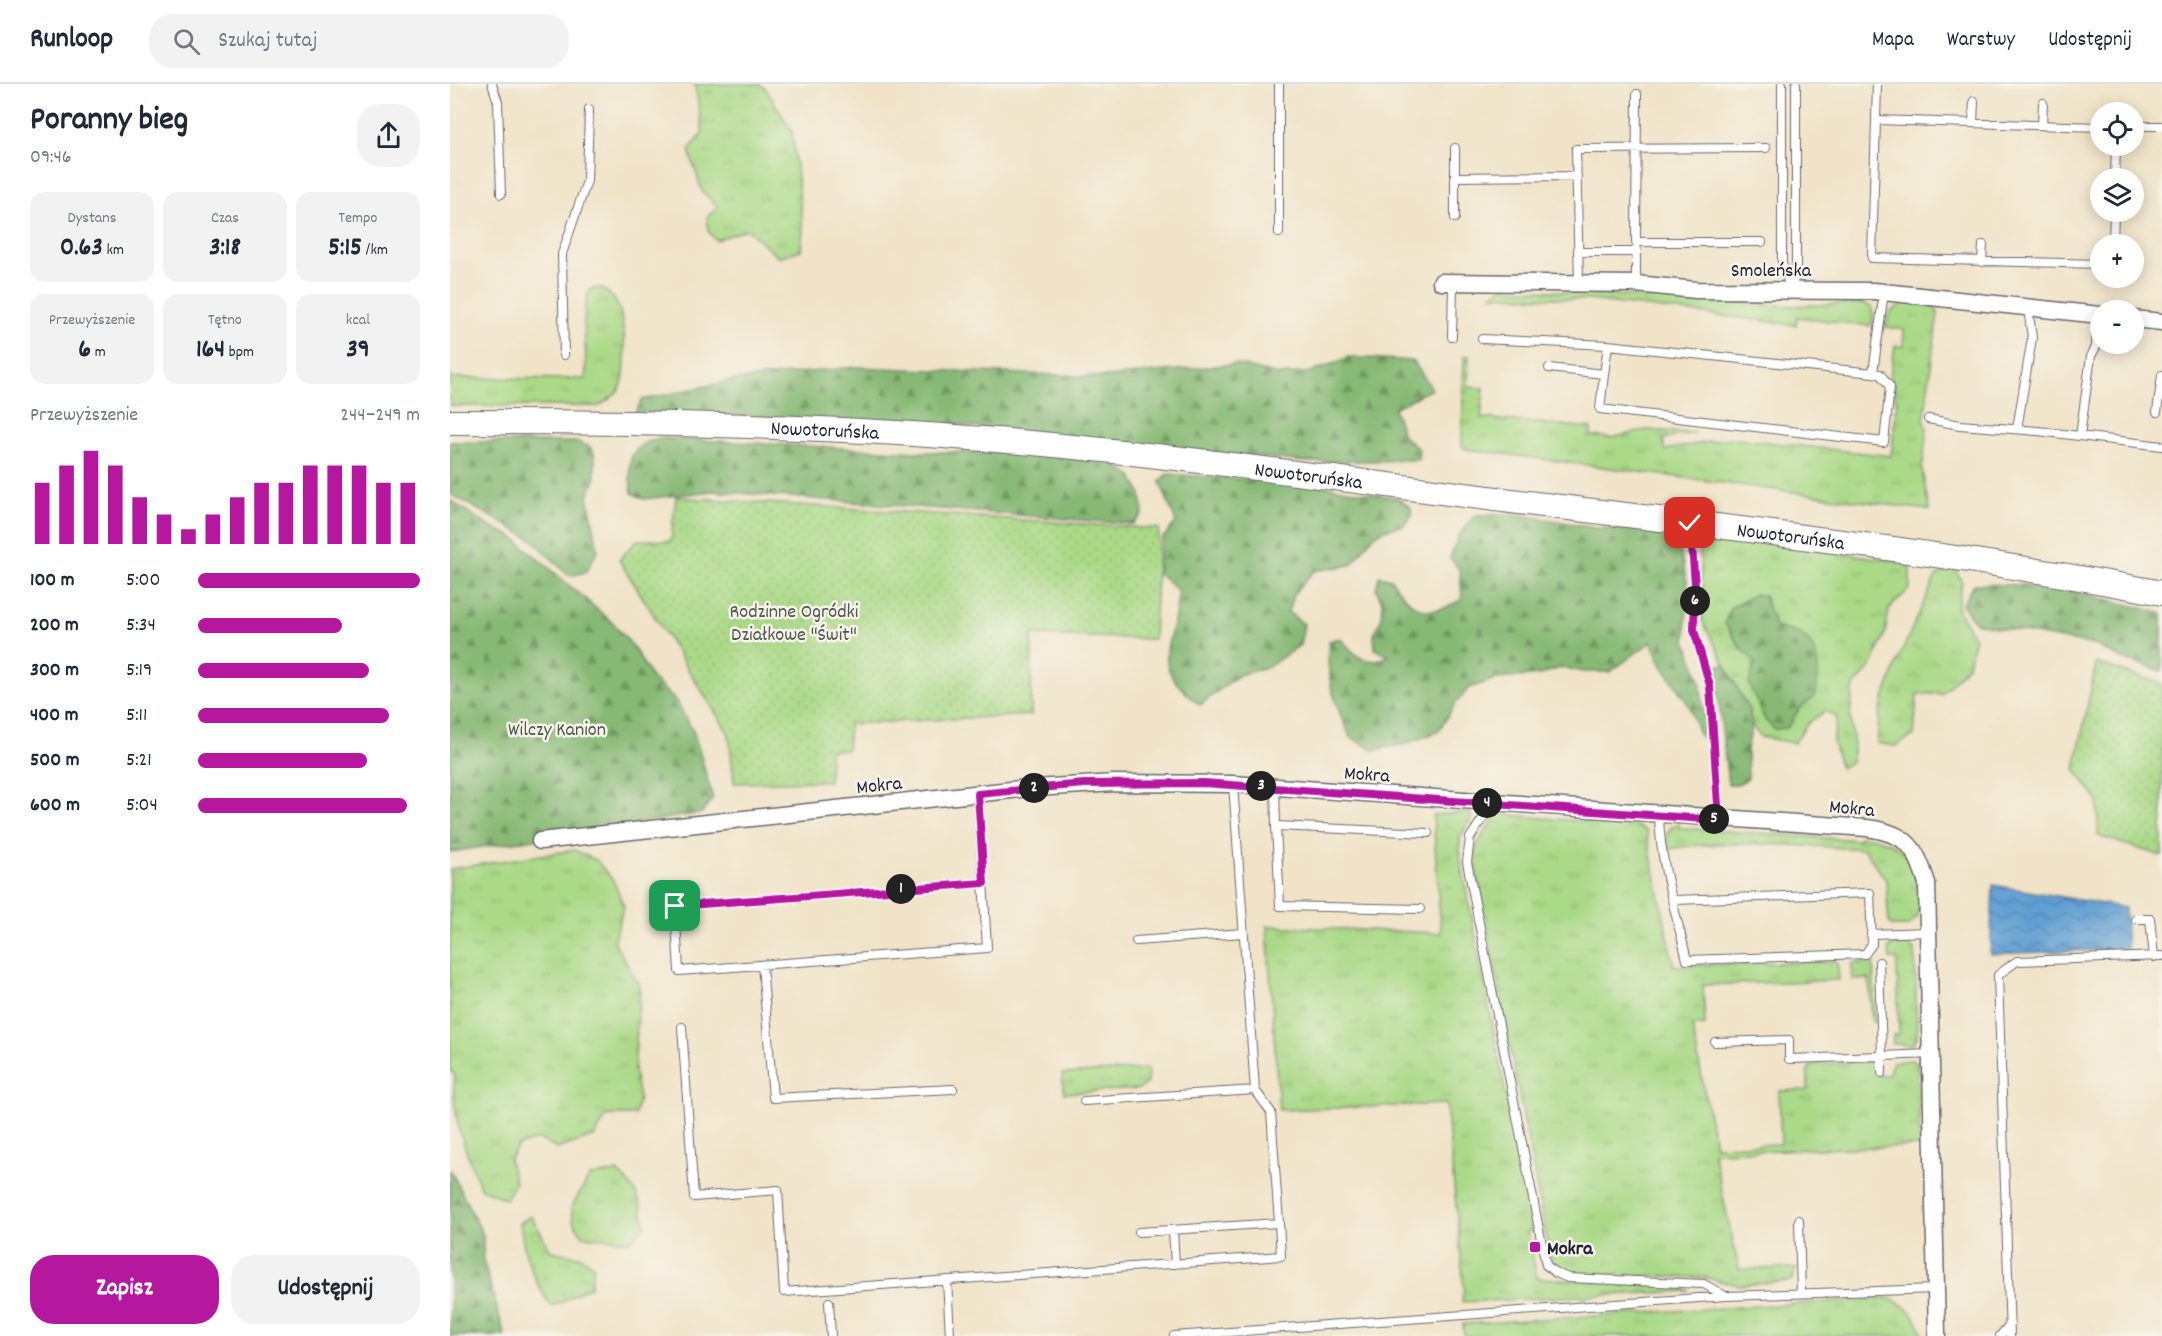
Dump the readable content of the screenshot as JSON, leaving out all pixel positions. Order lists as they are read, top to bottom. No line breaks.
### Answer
{"streets":{"main road":["Nowotoruńska"],"street":["Smoleńska","Mokra"]},"parks":["Rodzinne Ogródki Działkowe \"Świt\"","Wilczy Kanion"],"places":{"transit":["Mokra"]},"page":{"header":"Runloop","search":"Szukaj tutaj","nav":["Mapa","Warstwy","Udostępnij"],"heading":["Poranny bieg","09:46"],"map_buttons":["+","−"],"stats":[["Dystans","0.63 km"],["Czas","3:18"],["Tempo","5:15 /km"],["Przewyższenie","6 m"],["Tętno","164 bpm"],["kcal","39"]],"chart":["Przewyższenie","244–249 m"],"list":[{"name":"100 m","note":"5:00"},{"name":"200 m","note":"5:34"},{"name":"300 m","note":"5:19"},{"name":"400 m","note":"5:11"},{"name":"500 m","note":"5:21"},{"name":"600 m","note":"5:04"}],"pins":["6","3","2","4","5","1"],"buttons":["Zapisz","Udostępnij"]}}
